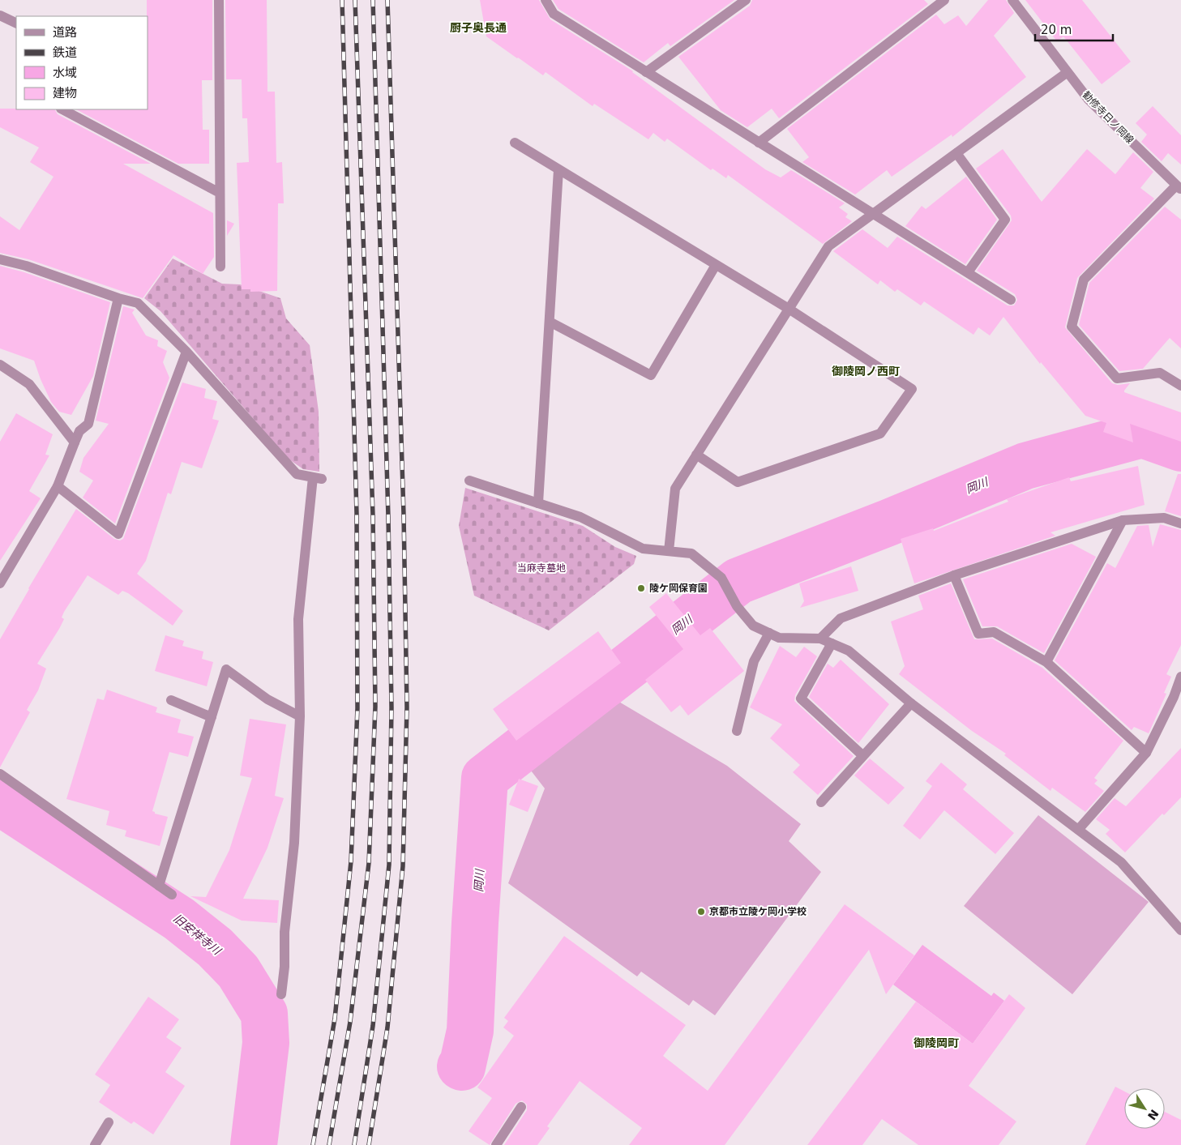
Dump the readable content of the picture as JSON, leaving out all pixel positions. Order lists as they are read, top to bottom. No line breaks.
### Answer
{"streets":{"street":["勧修寺日ノ岡線"]},"districts":["厨子奥長通","御陵岡ノ西町","御陵岡町"],"water":["岡川","旧安祥寺川"],"parks":["当麻寺墓地"],"places":["陵ケ岡保育園","京都市立陵ケ岡小学校"],"legend":["道路","鉄道","水域","建物"],"scale_bar":"20 m","north":"bottom right"}
